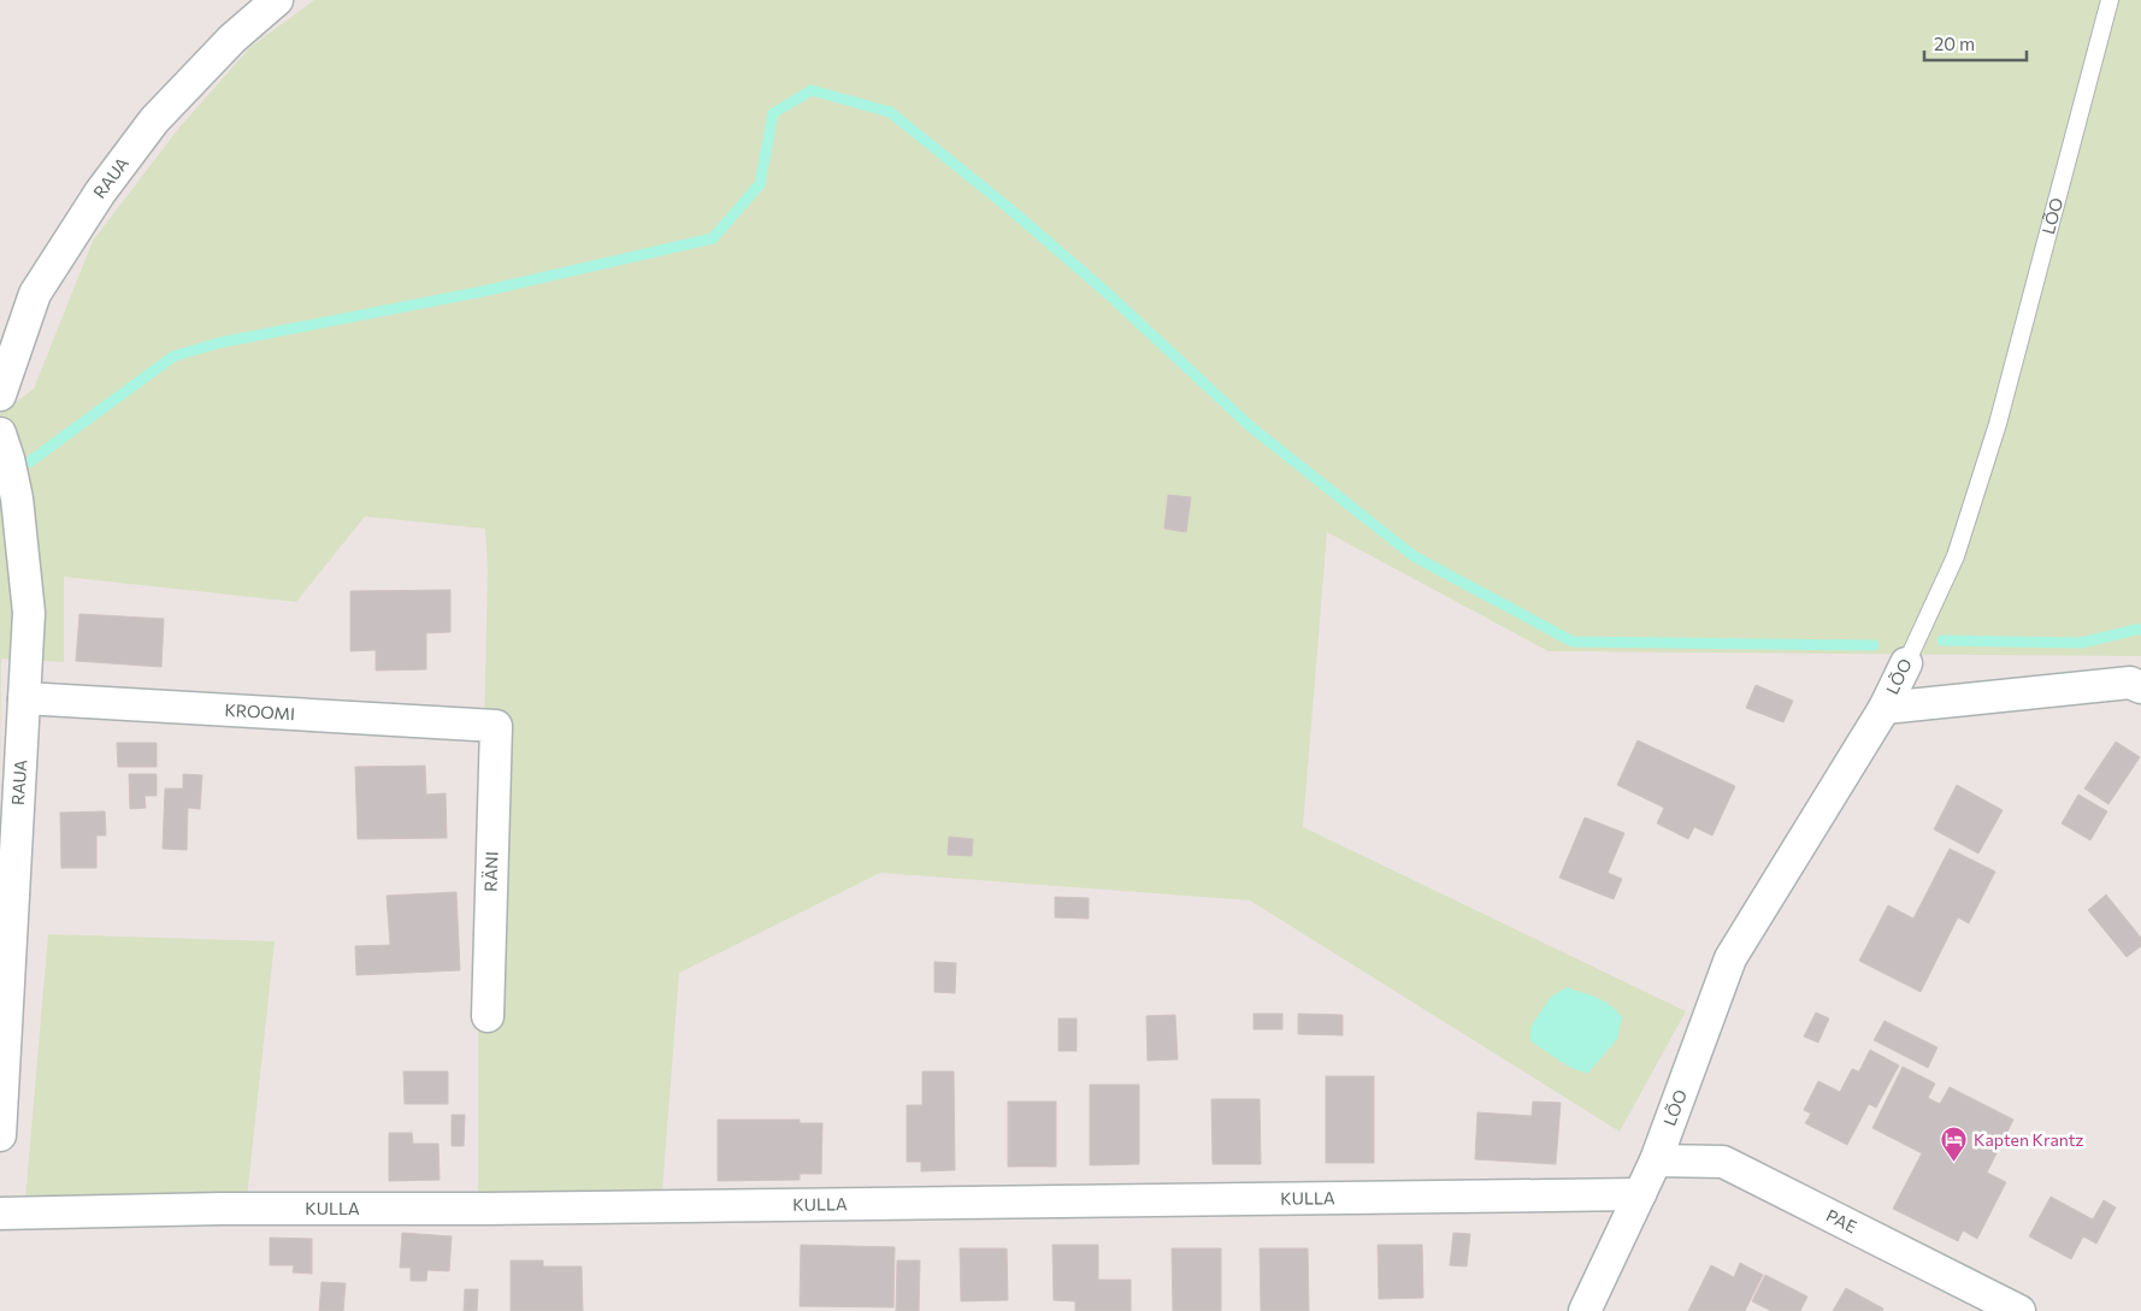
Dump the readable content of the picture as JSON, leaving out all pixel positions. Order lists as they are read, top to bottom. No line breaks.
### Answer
{"streets":{"street":["RAUA","LÕO","KROOMI","RÄNI","KULLA","PAE"]},"crossings":[["RAUA","KROOMI"],["LÕO","KULLA"],["LÕO","PAE"],["KROOMI","RÄNI"]],"places":{"hotel":["Kapten Krantz"]},"scale_bar":"20 m"}
